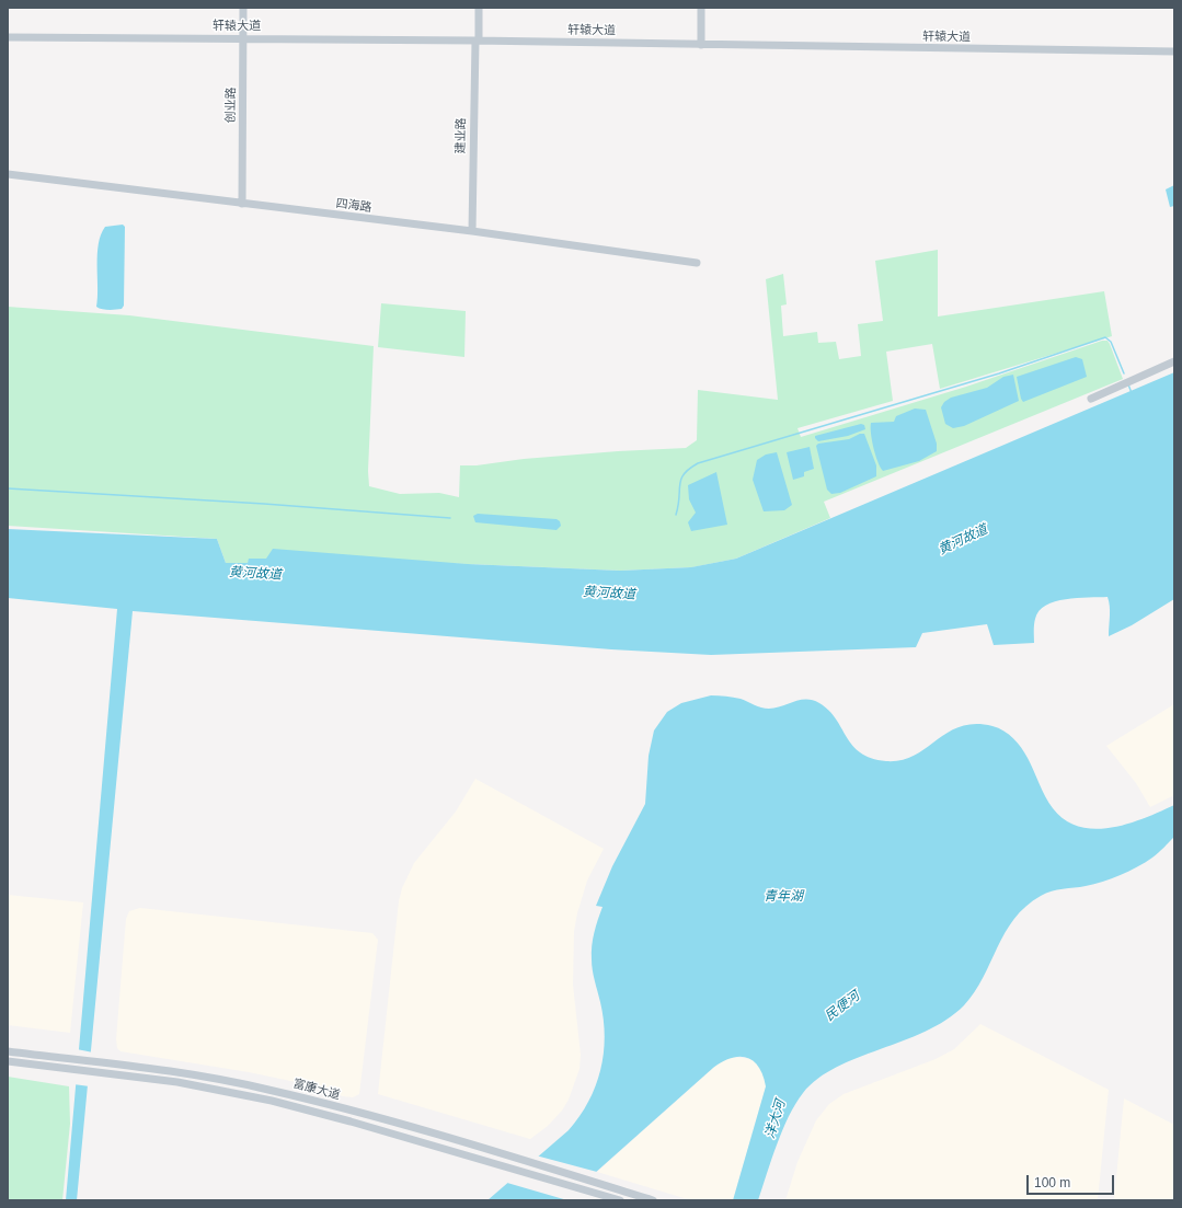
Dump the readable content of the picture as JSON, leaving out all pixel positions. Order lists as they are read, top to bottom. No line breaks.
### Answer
{"streets":{"street":["轩辕大道","创业路","建业路","四海路","富康大道"]},"crossings":[["轩辕大道","创业路"],["轩辕大道","建业路"],["创业路","四海路"],["建业路","四海路"]],"water":["黄河故道","青年湖","民便河","洋大河"],"scale_bar":"100 m"}
